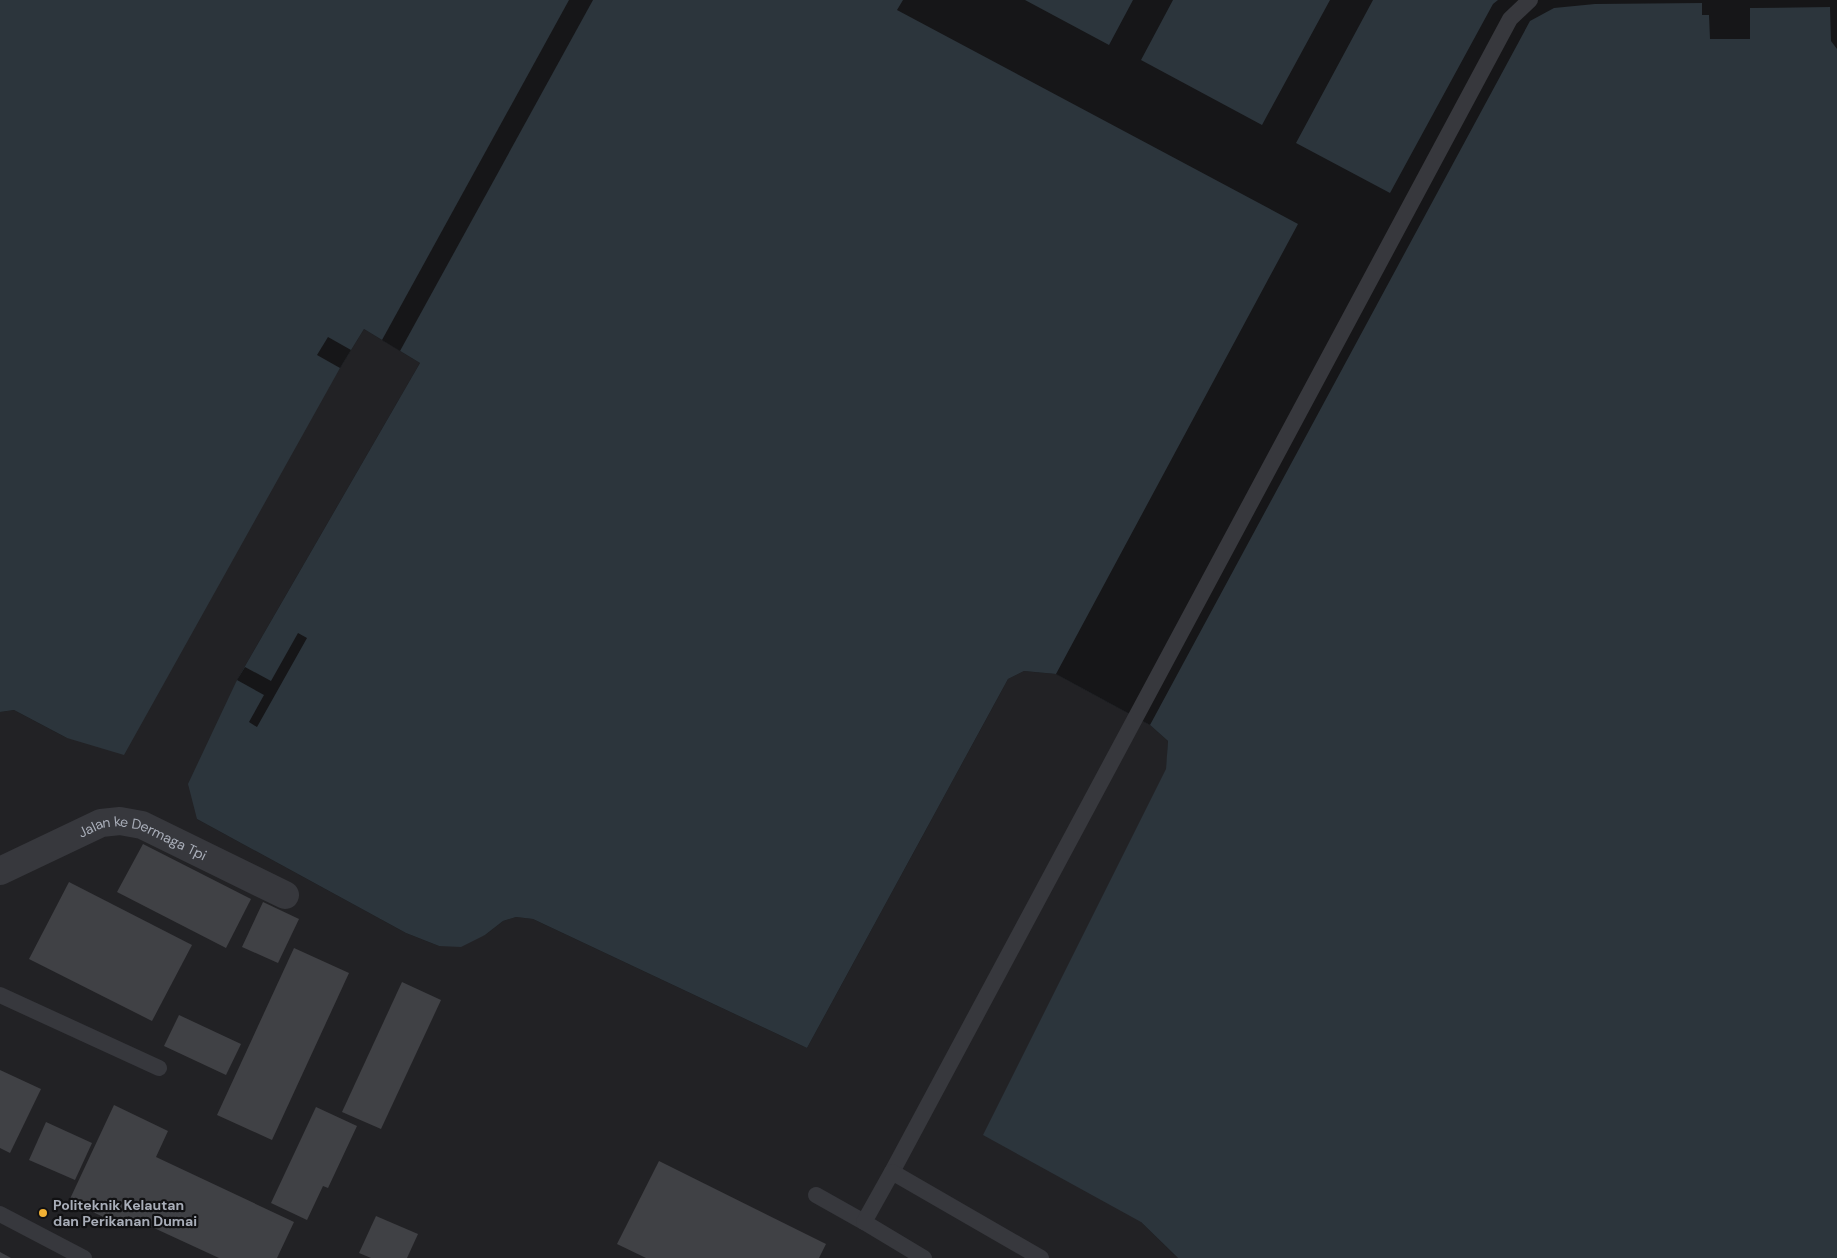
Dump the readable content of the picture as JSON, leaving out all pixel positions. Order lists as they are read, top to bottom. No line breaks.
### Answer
{"streets":{"street":["Jalan ke Dermaga Tpi"]},"places":["Politeknik Kelautan dan Perikanan Dumai"]}
